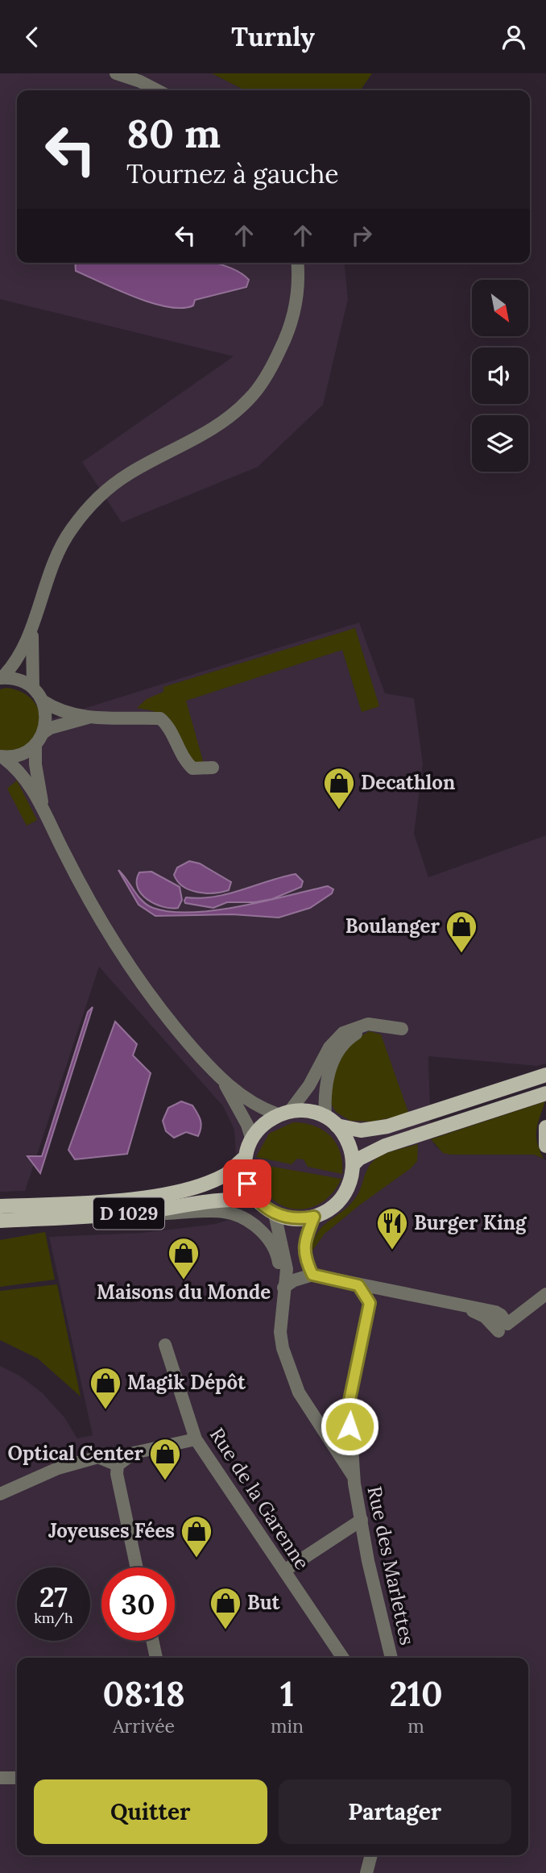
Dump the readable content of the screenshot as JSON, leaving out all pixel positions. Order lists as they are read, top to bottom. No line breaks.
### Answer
{"streets":{"main road":["D 1029"],"street":["Rue de la Garenne","Rue des Marlettes"]},"places":{"shop":["Decathlon","Boulanger","Maisons du Monde","Magik Dépôt","Optical Center","Joyeuses Fées","But"],"restaurant":["Burger King"]},"north":"bottom right","page":{"header":"Turnly","turn":["80 m","Tournez à gauche"],"speed":"27 km/h","limit":"30","eta":["08:18","Arrivée","1","min","210","m"],"buttons":["Quitter","Partager"]}}
